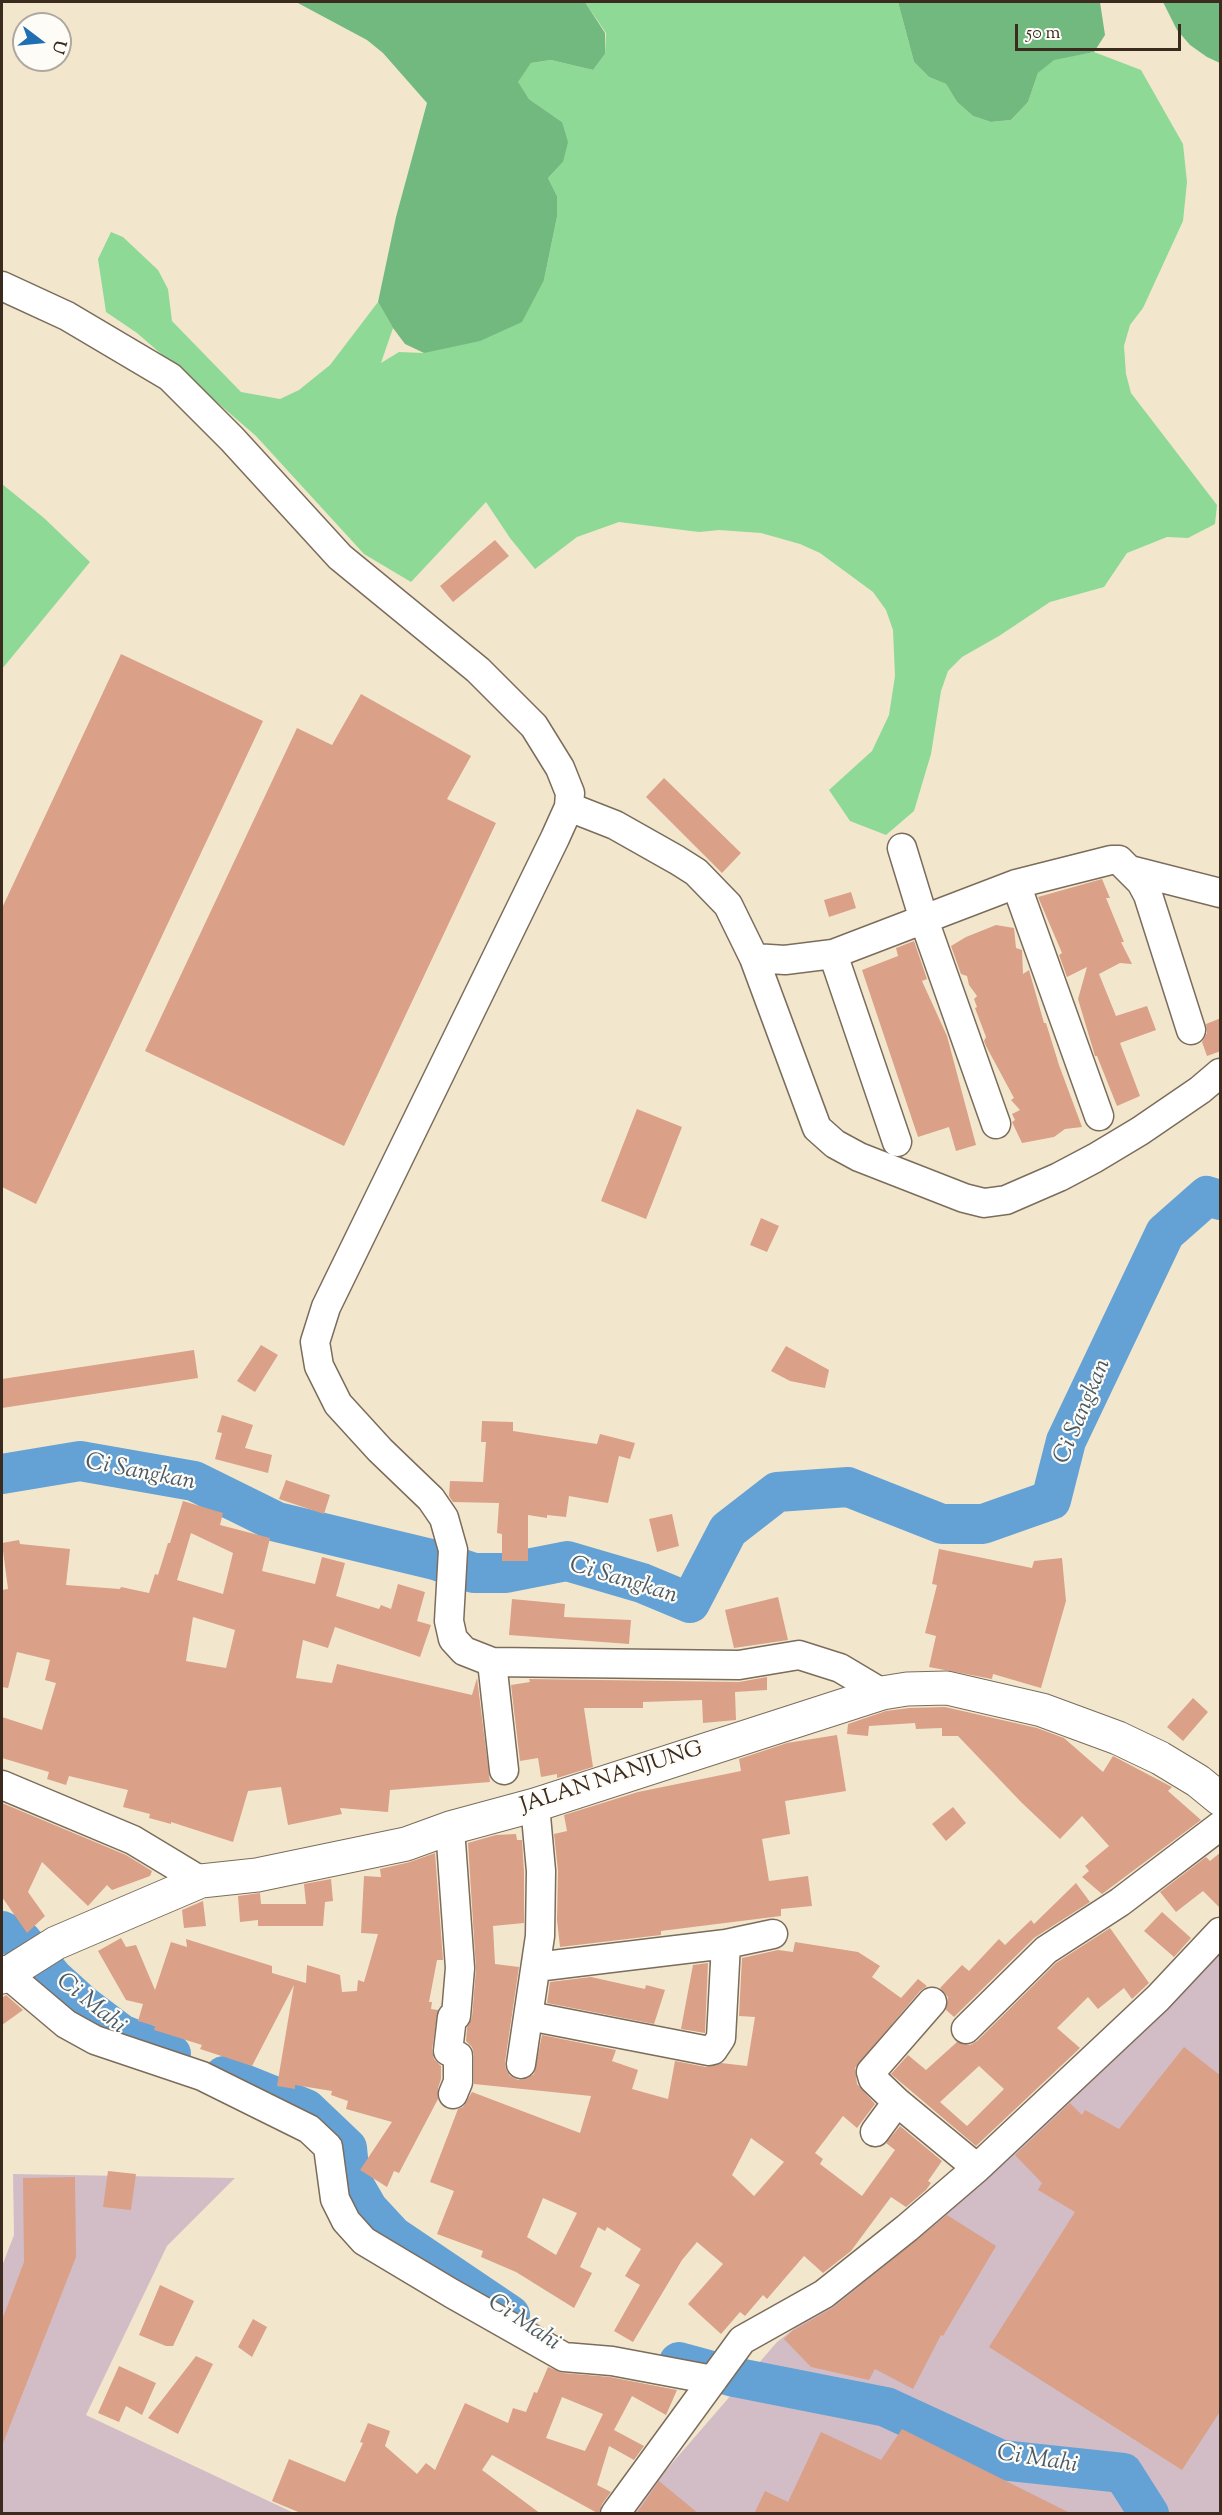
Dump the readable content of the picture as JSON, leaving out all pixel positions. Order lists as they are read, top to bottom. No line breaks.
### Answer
{"streets":{"main road":["JALAN NANJUNG"]},"water":["Ci Sangkan","Ci Mahi"],"scale_bar":"50 m","north":"right"}
